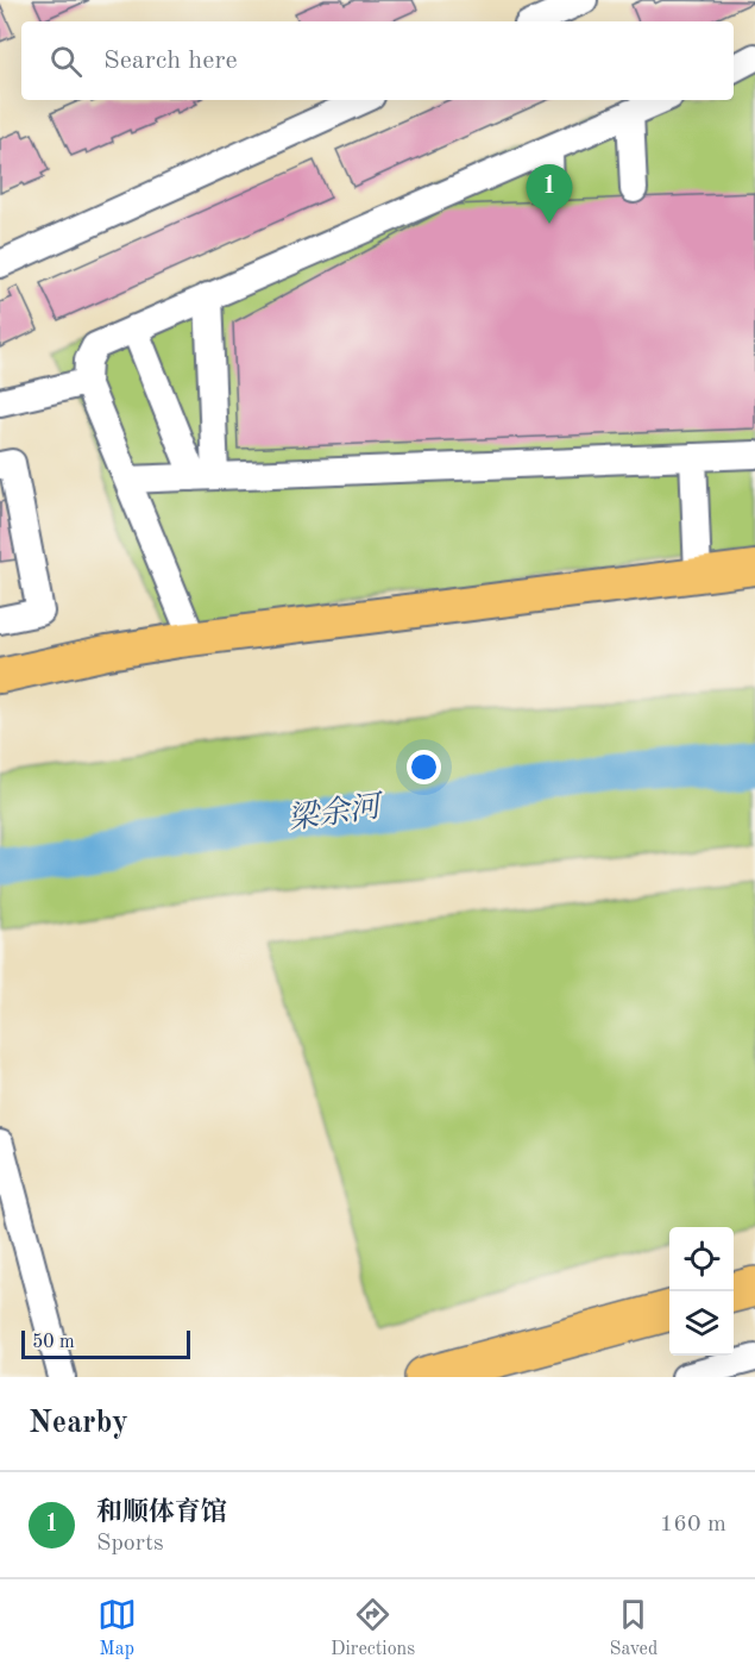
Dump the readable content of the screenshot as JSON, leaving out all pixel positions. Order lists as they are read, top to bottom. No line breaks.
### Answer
{"water":["梁余河"],"scale_bar":"50 m","page":{"search":"Search here","pins":"1","scale":"50 m","heading":"Nearby","list":[{"mark":"1","name":"和顺体育馆","note":"Sports","value":"160 m"}],"nav":["Map","Directions","Saved"]}}
